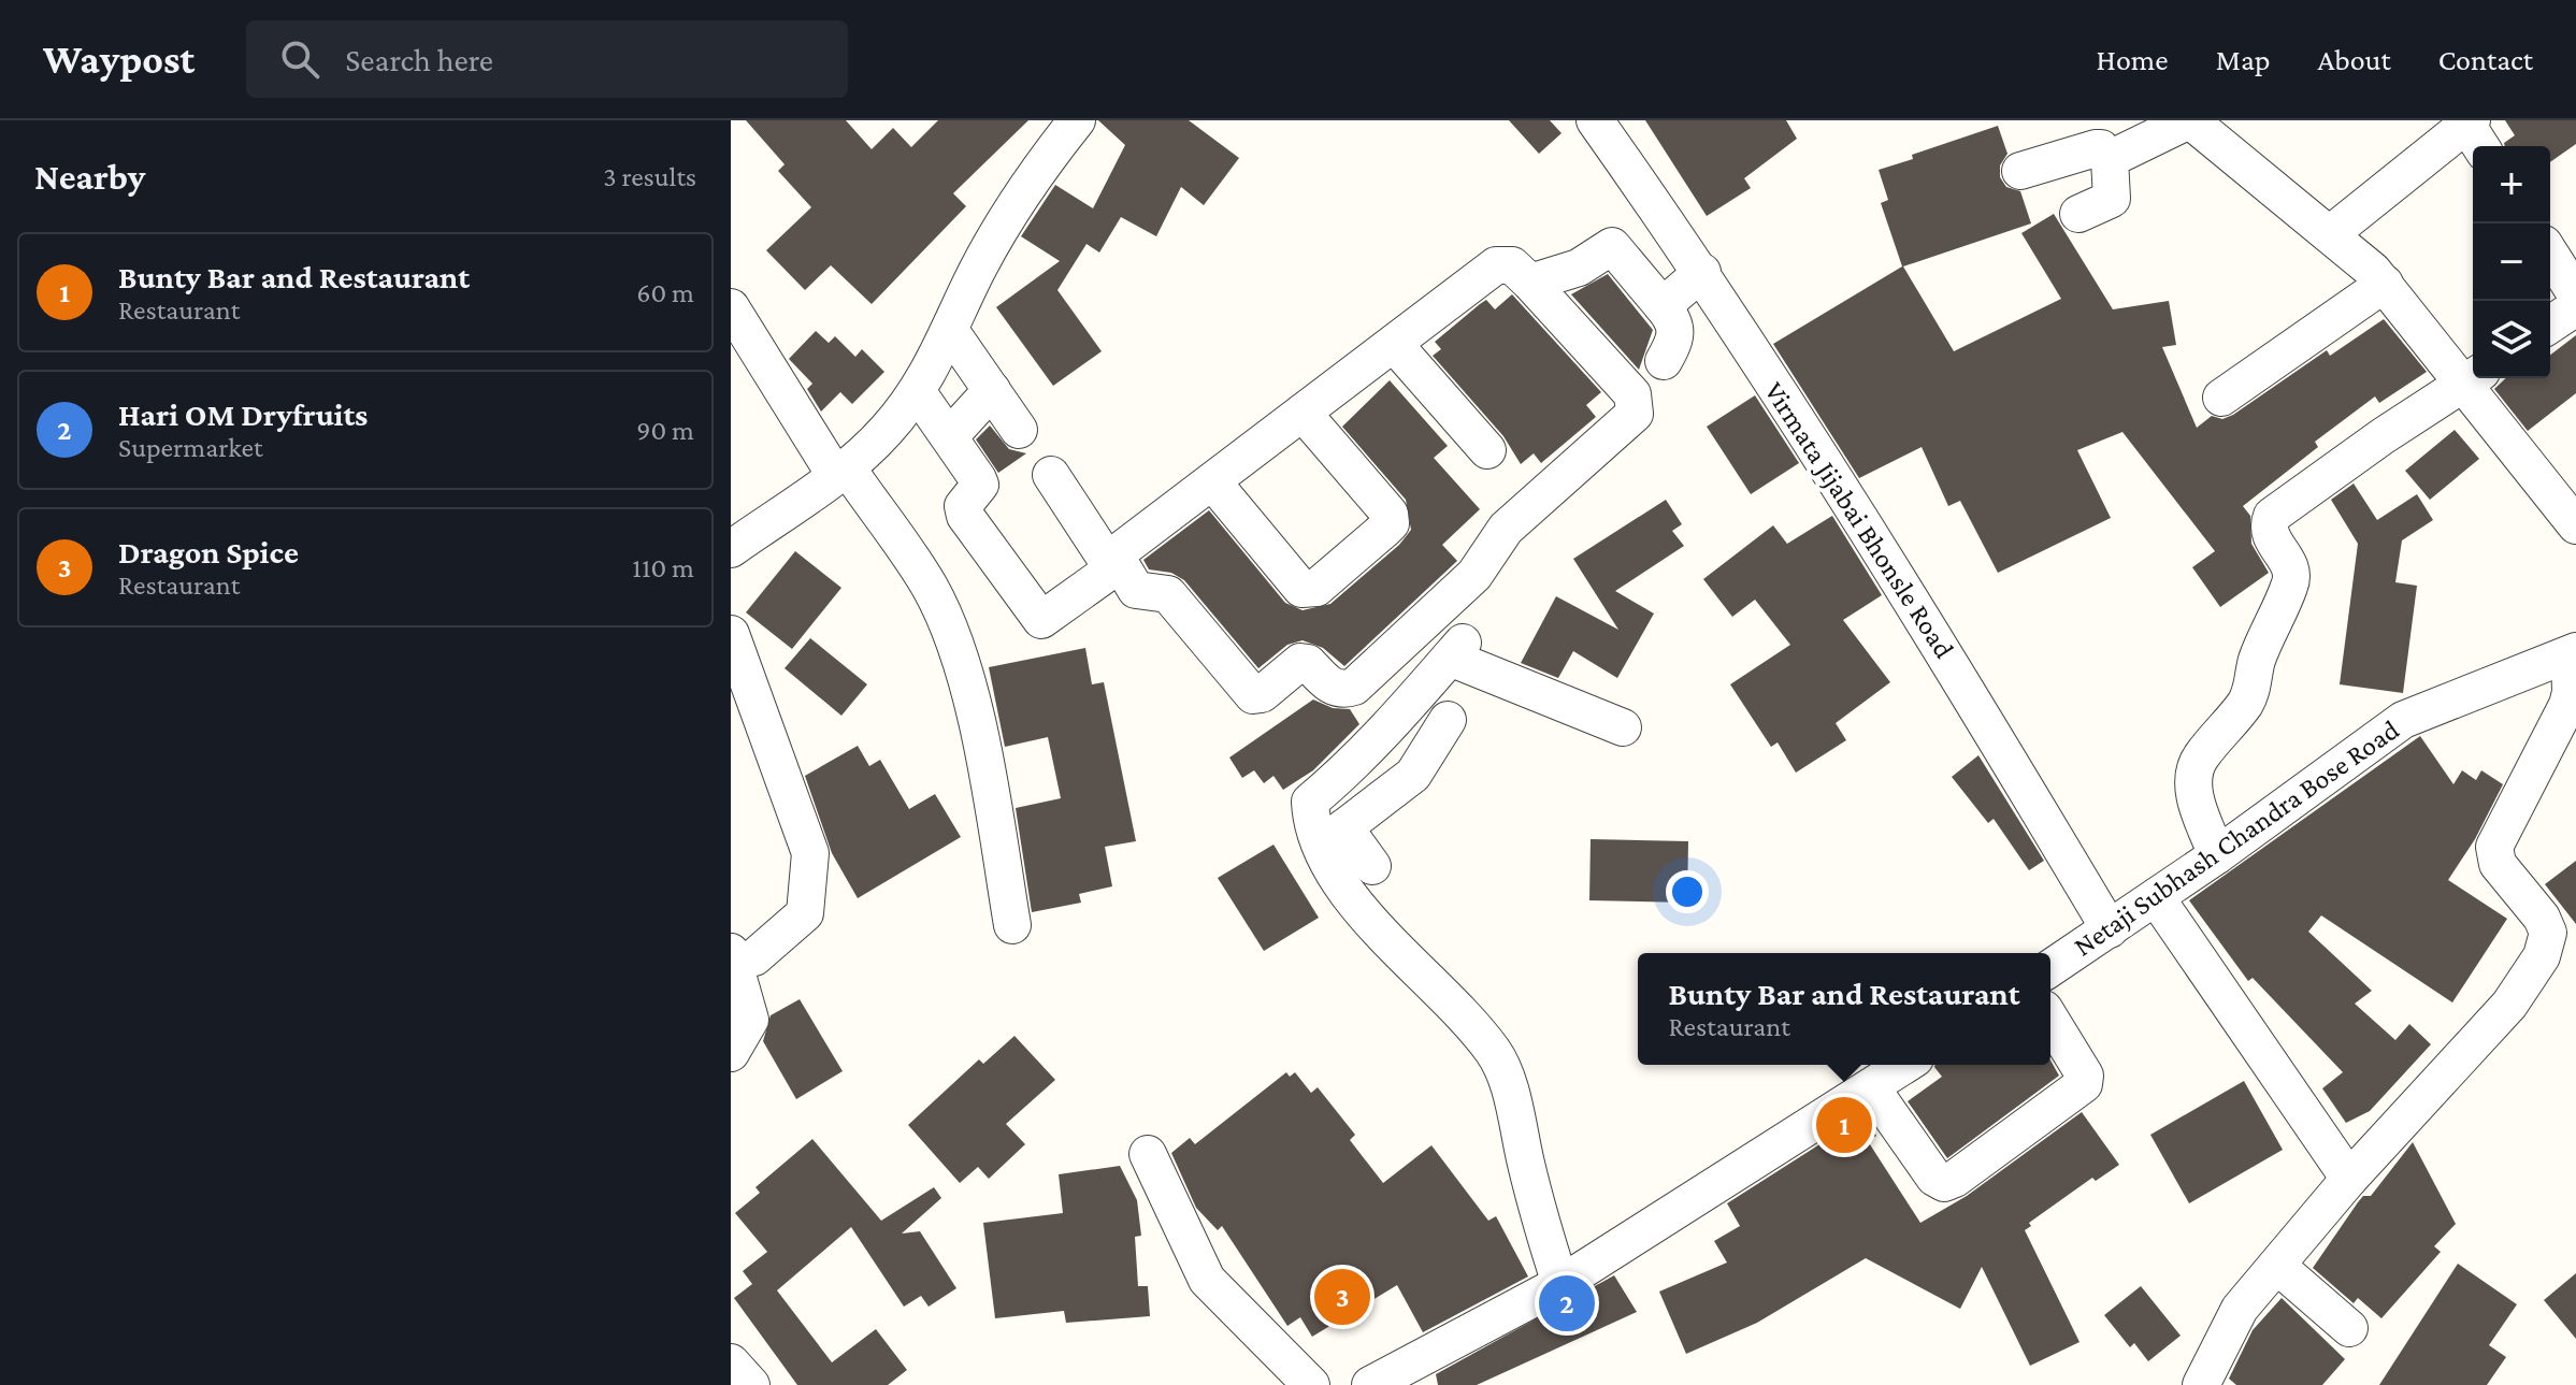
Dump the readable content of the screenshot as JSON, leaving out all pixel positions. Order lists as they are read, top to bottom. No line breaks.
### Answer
{"streets":{"street":["Virmata Jijabai Bhonsle Road","Netaji Subhash Chandra Bose Road"]},"crossings":[["Virmata Jijabai Bhonsle Road","Netaji Subhash Chandra Bose Road"]],"page":{"header":"Waypost","search":"Search here","nav":["Home","Map","About","Contact"],"heading":["Nearby","3 results"],"map_buttons":["+","−"],"list":[{"mark":"1","name":"Bunty Bar and Restaurant","note":"Restaurant","value":"60 m"},{"mark":"2","name":"Hari OM Dryfruits","note":"Supermarket","value":"90 m"},{"mark":"3","name":"Dragon Spice","note":"Restaurant","value":"110 m"}],"popup":["Bunty Bar and Restaurant","Restaurant"],"pins":["1","3","2"]}}
